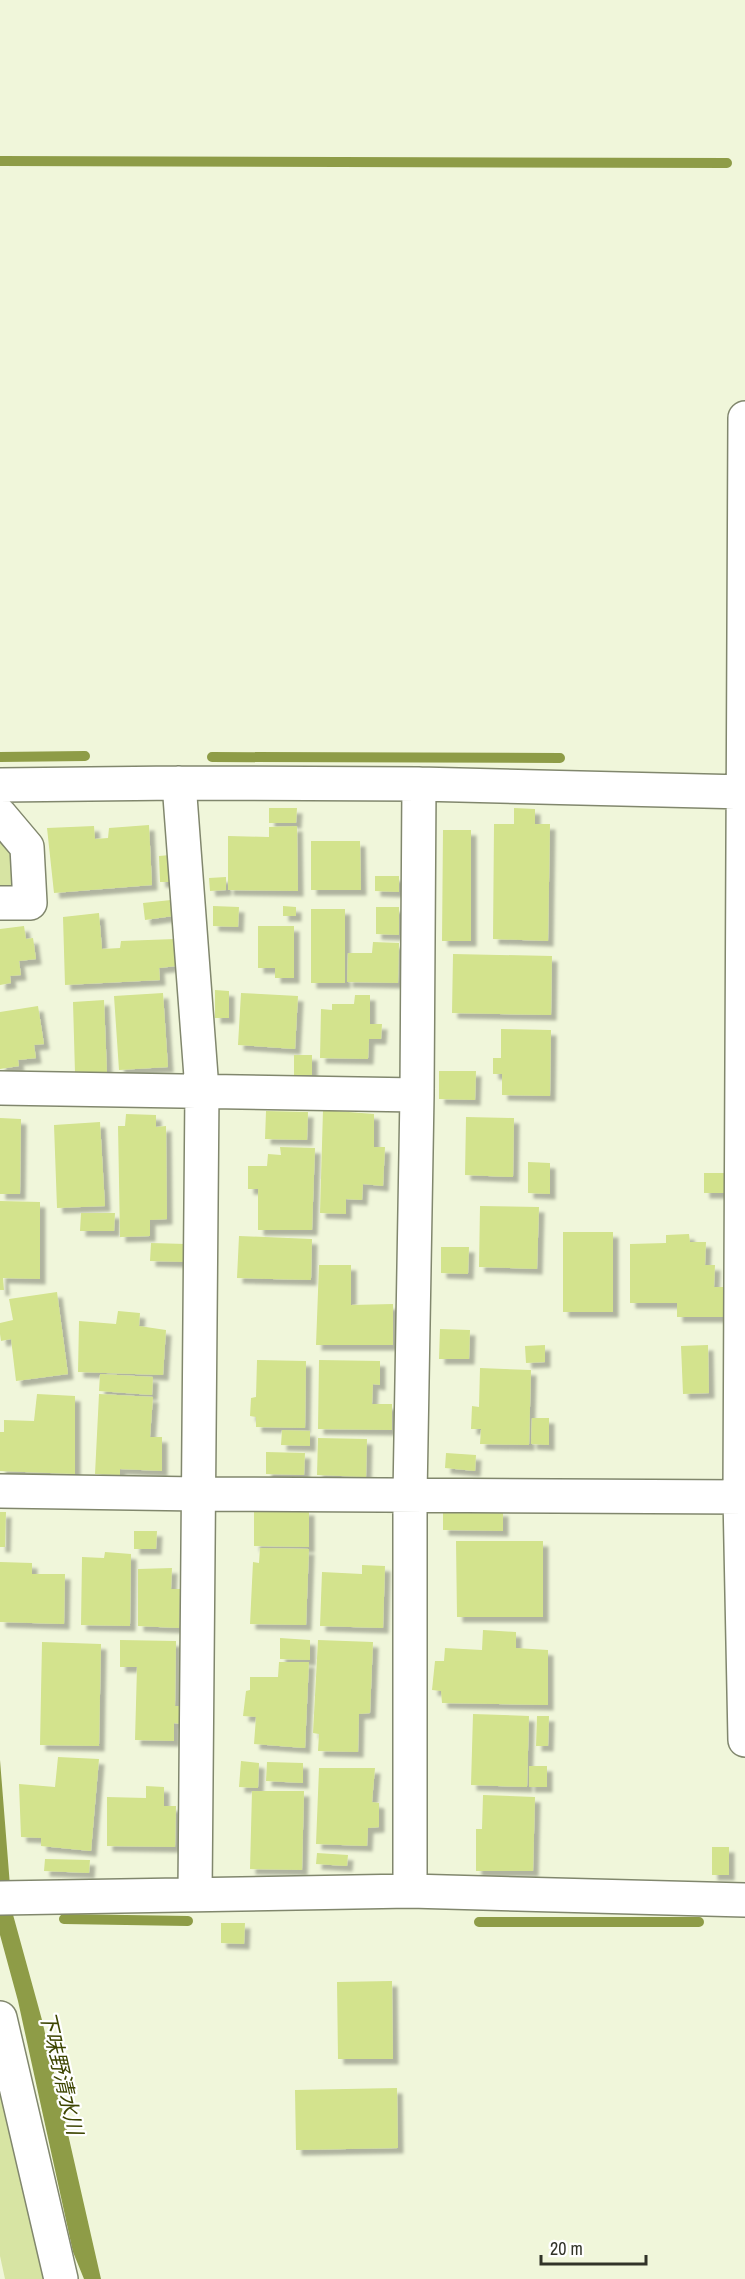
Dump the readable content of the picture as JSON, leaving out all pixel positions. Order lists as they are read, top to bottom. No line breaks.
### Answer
{"water":["下味野清水川"],"scale_bar":"20 m"}
